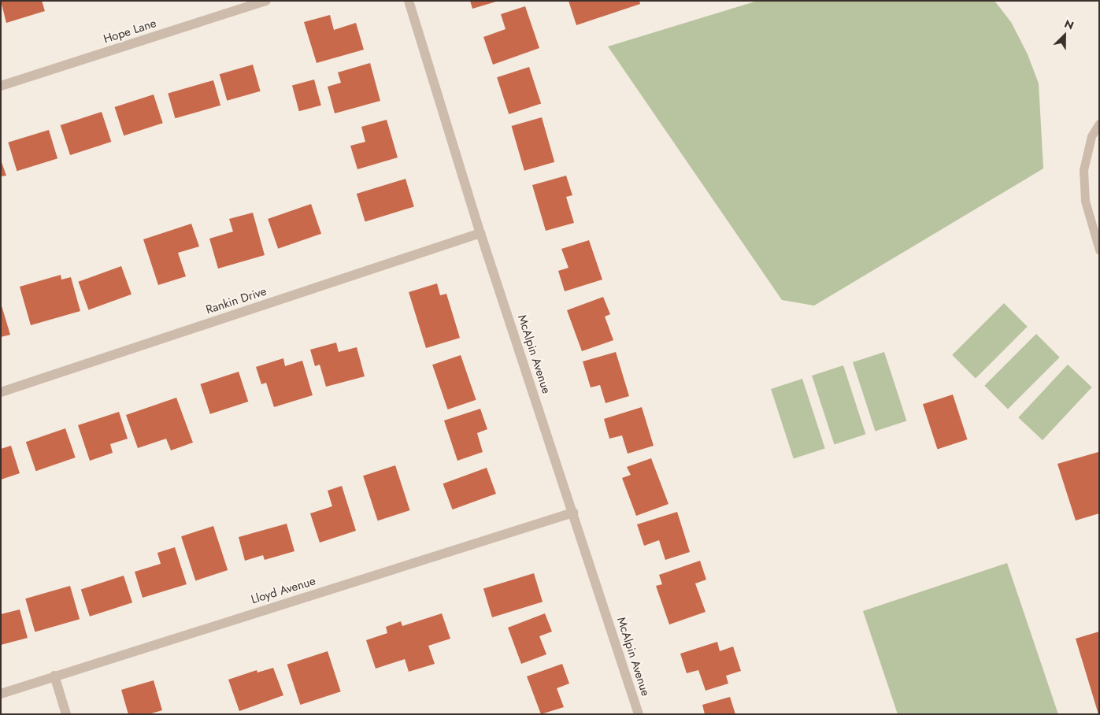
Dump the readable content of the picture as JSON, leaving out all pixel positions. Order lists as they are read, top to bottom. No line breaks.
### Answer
{"streets":{"street":["Hope Lane","Rankin Drive","McAlpin Avenue","Lloyd Avenue"]},"crossings":[["Rankin Drive","McAlpin Avenue"],["McAlpin Avenue","Lloyd Avenue"]],"north":"top right"}
